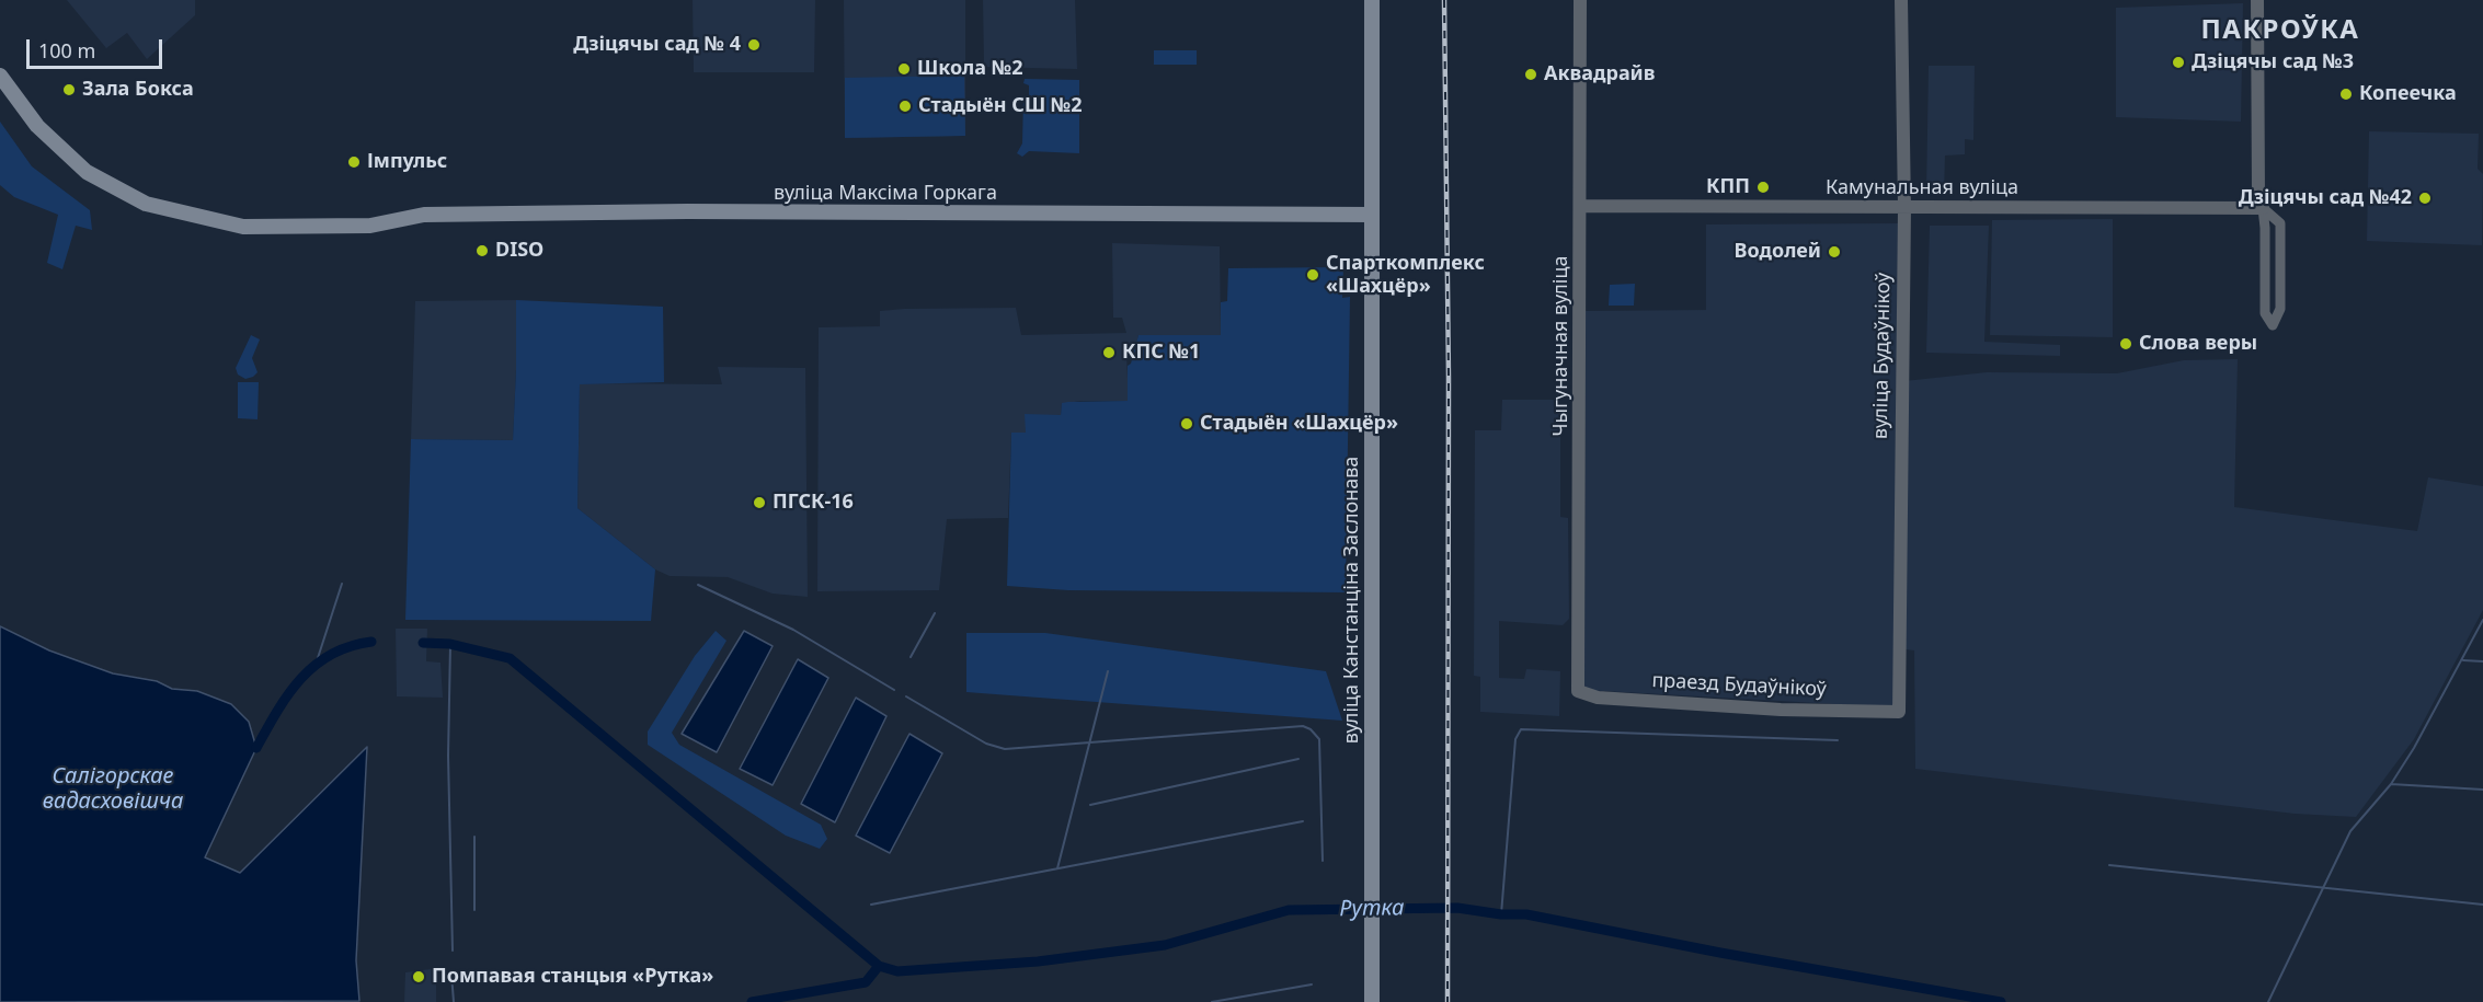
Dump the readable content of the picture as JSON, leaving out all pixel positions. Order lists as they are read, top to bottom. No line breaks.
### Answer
{"streets":{"main road":["вуліца Максіма Горкага","вуліца Канстанціна Заслонава"],"street":["Камунальная вуліца","Чыгуначная вуліца","вуліца Будаўнікоў","праезд Будаўнікоў"]},"crossings":[["Камунальная вуліца","Чыгуначная вуліца"],["Камунальная вуліца","вуліца Будаўнікоў"],["вуліца Максіма Горкага","вуліца Канстанціна Заслонава"],["Чыгуначная вуліца","праезд Будаўнікоў"],["вуліца Будаўнікоў","праезд Будаўнікоў"]],"districts":["ПАКРОЎКА"],"water":["Салігорскае вадасховішча","Рутка"],"places":["Дзіцячы сад № 4","Дзіцячы сад №3","Школа №2","Аквадрайв","Зала Бокса","Копеечка","Стадыён СШ №2","Імпульс","КПП","Дзіцячы сад №42","DISO","Водолей","Спарткомплекс «Шахцёр»","Слова веры","КПС №1","Стадыён «Шахцёр»","ПГСК-16","Помпавая станцыя «Рутка»"],"scale_bar":"100 m"}
